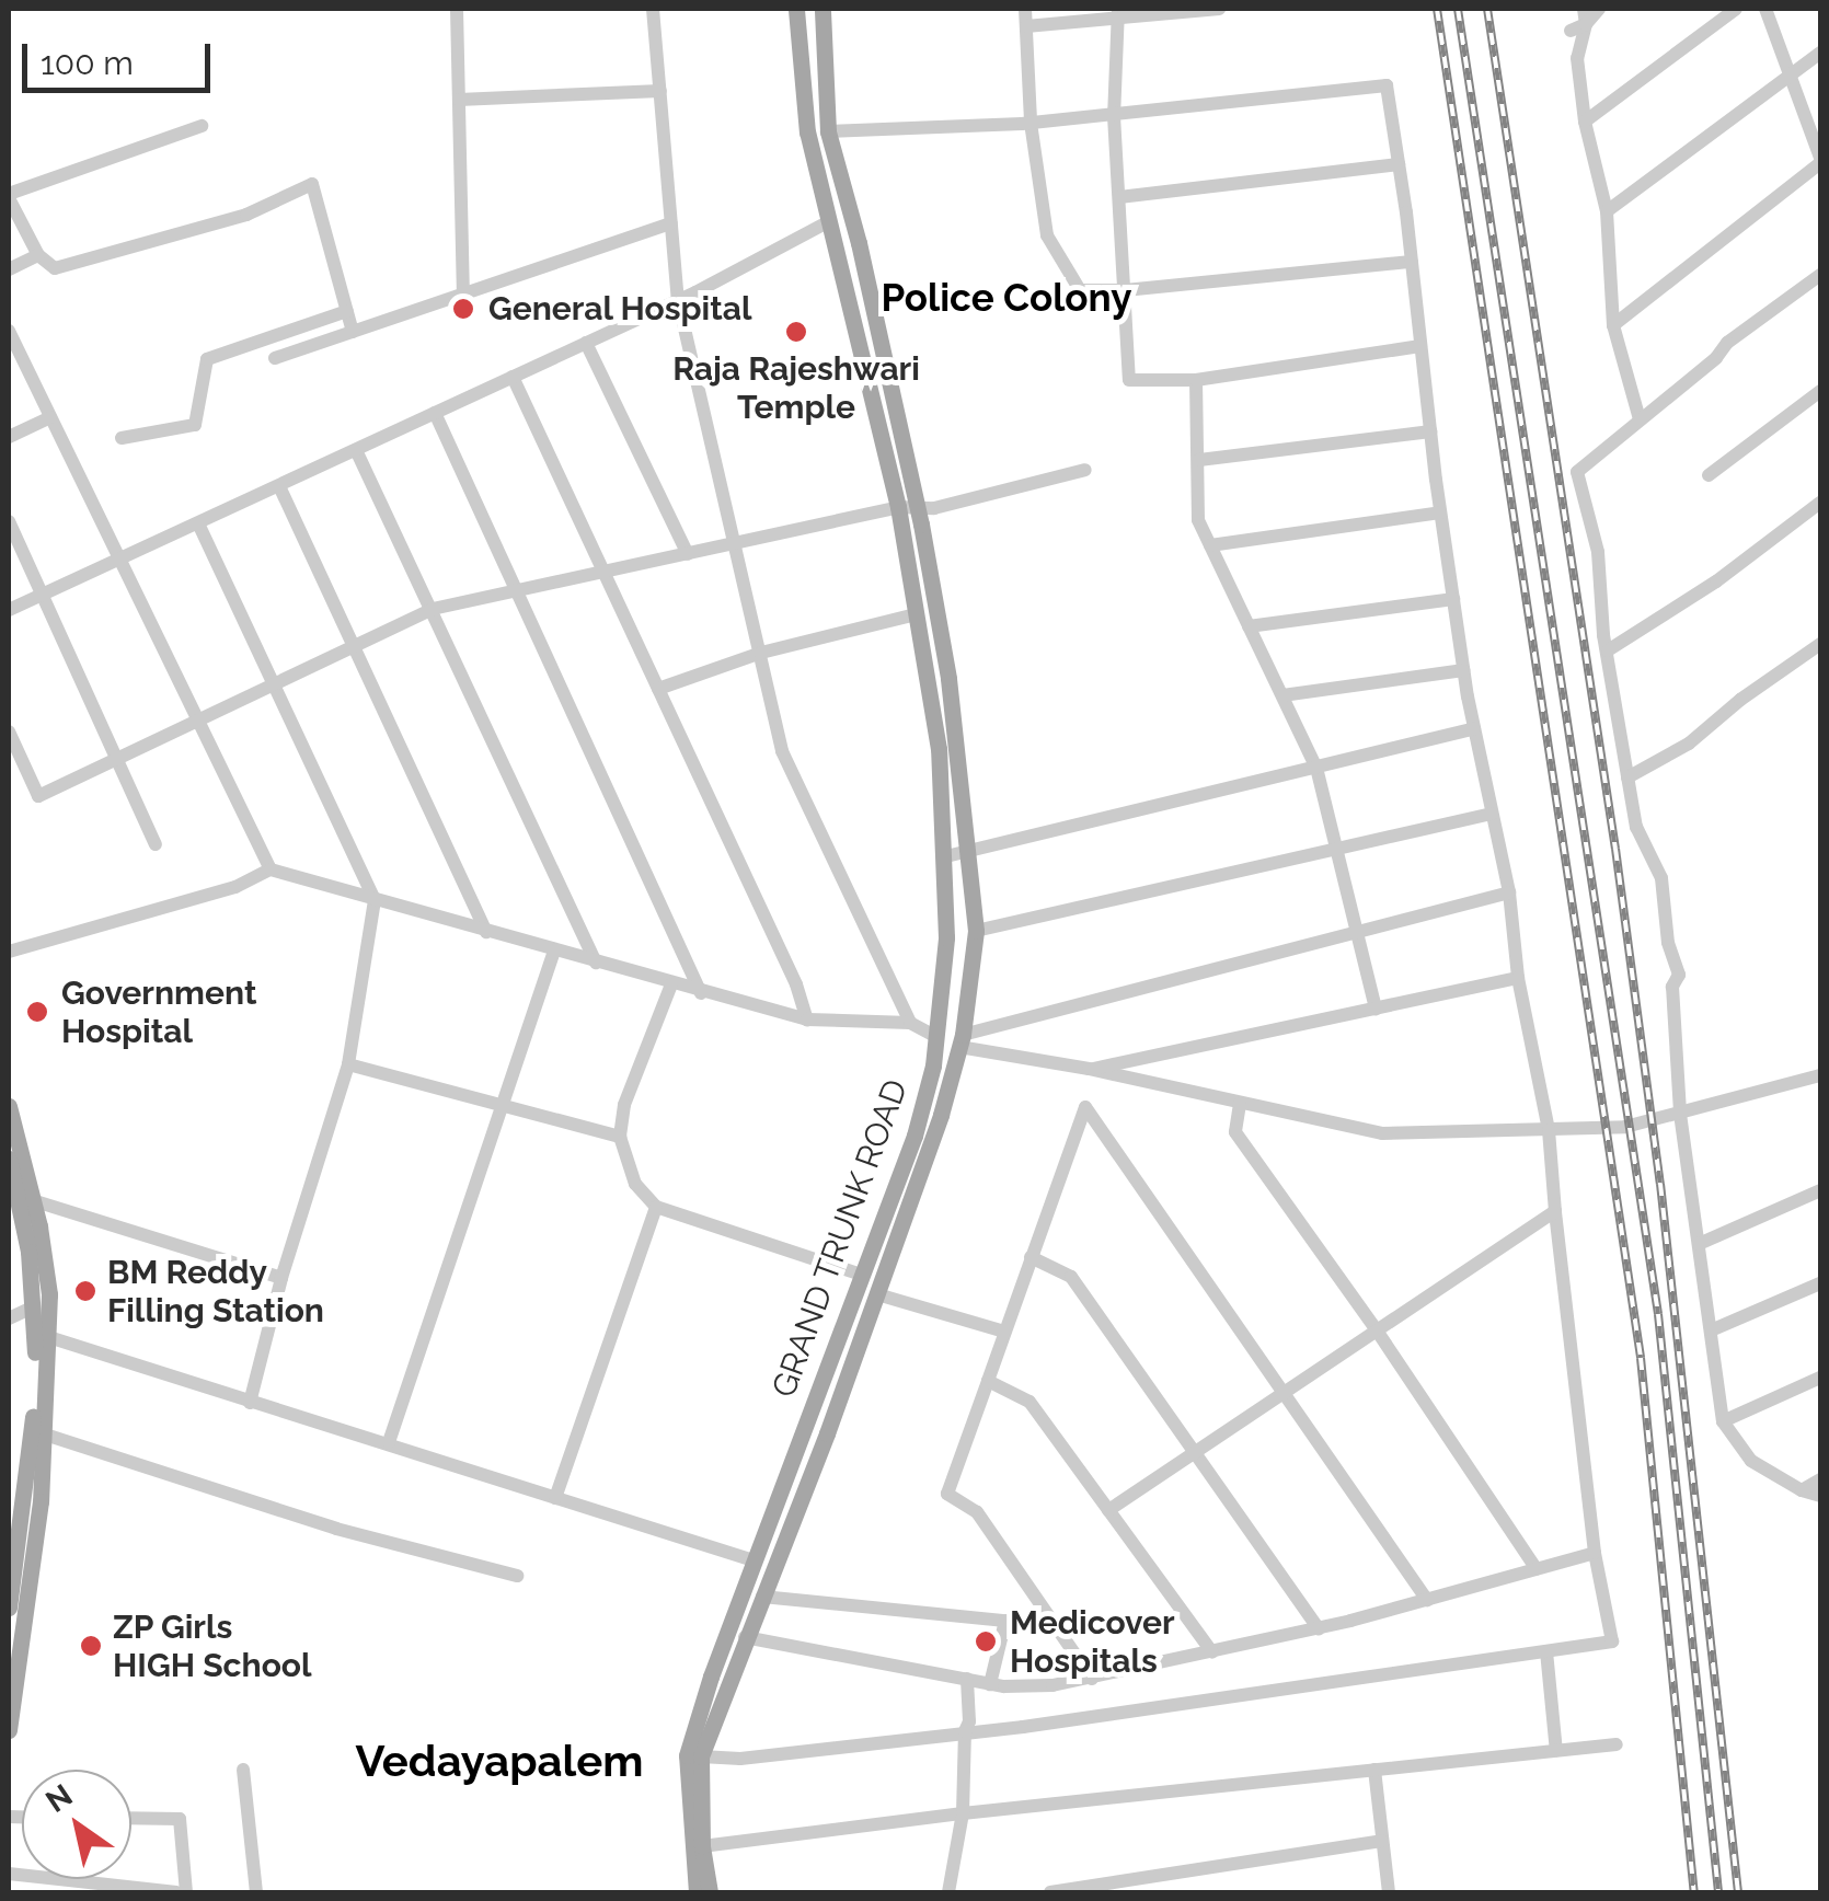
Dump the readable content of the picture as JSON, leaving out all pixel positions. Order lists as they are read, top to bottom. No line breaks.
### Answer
{"streets":{"main road":["GRAND TRUNK ROAD"]},"districts":["Police Colony","Vedayapalem"],"places":["General Hospital","Raja Rajeshwari Temple","Government Hospital","BM Reddy Filling Station","Medicover Hospitals","ZP Girls HIGH School"],"scale_bar":"100 m","north":"top left"}
